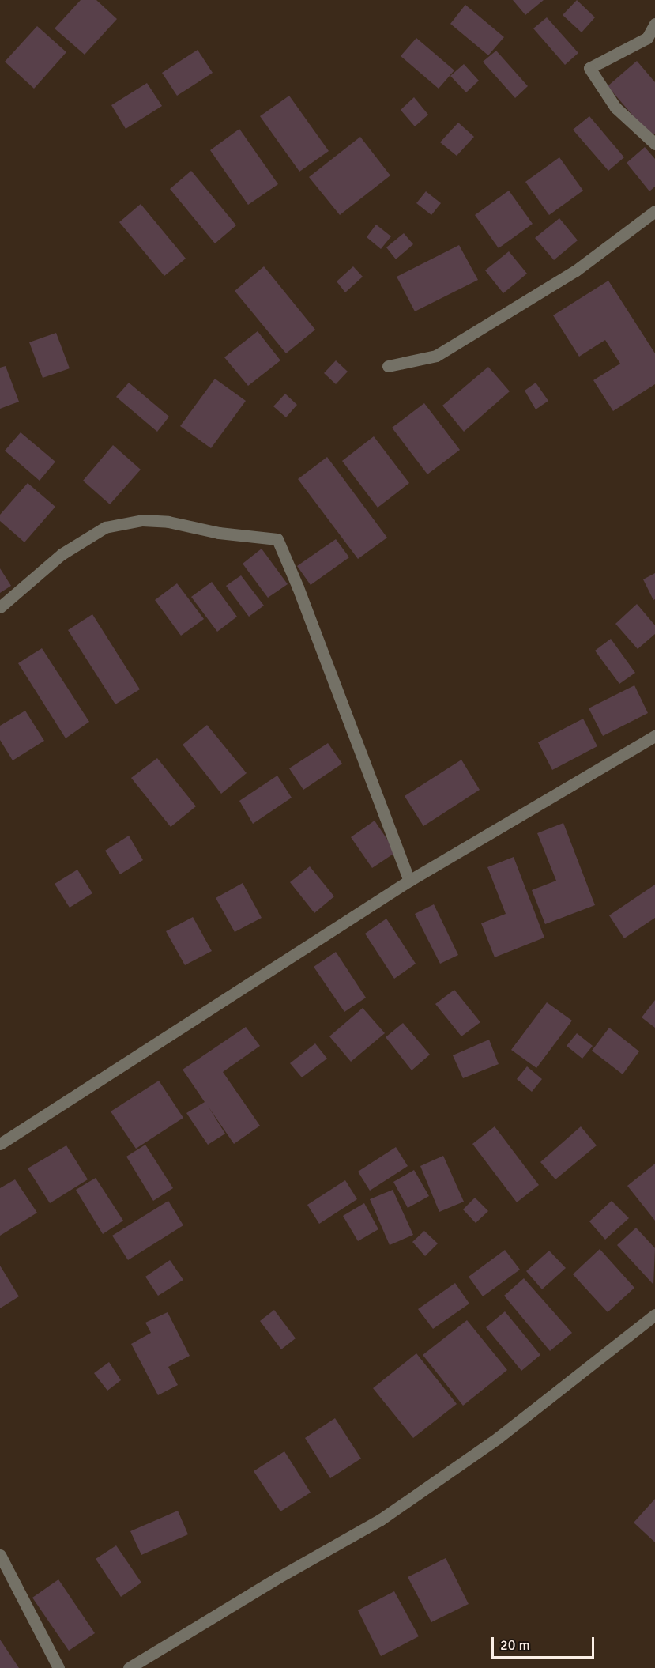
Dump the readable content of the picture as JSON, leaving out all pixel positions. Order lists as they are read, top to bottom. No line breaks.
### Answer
{"scale_bar":"20 m"}
